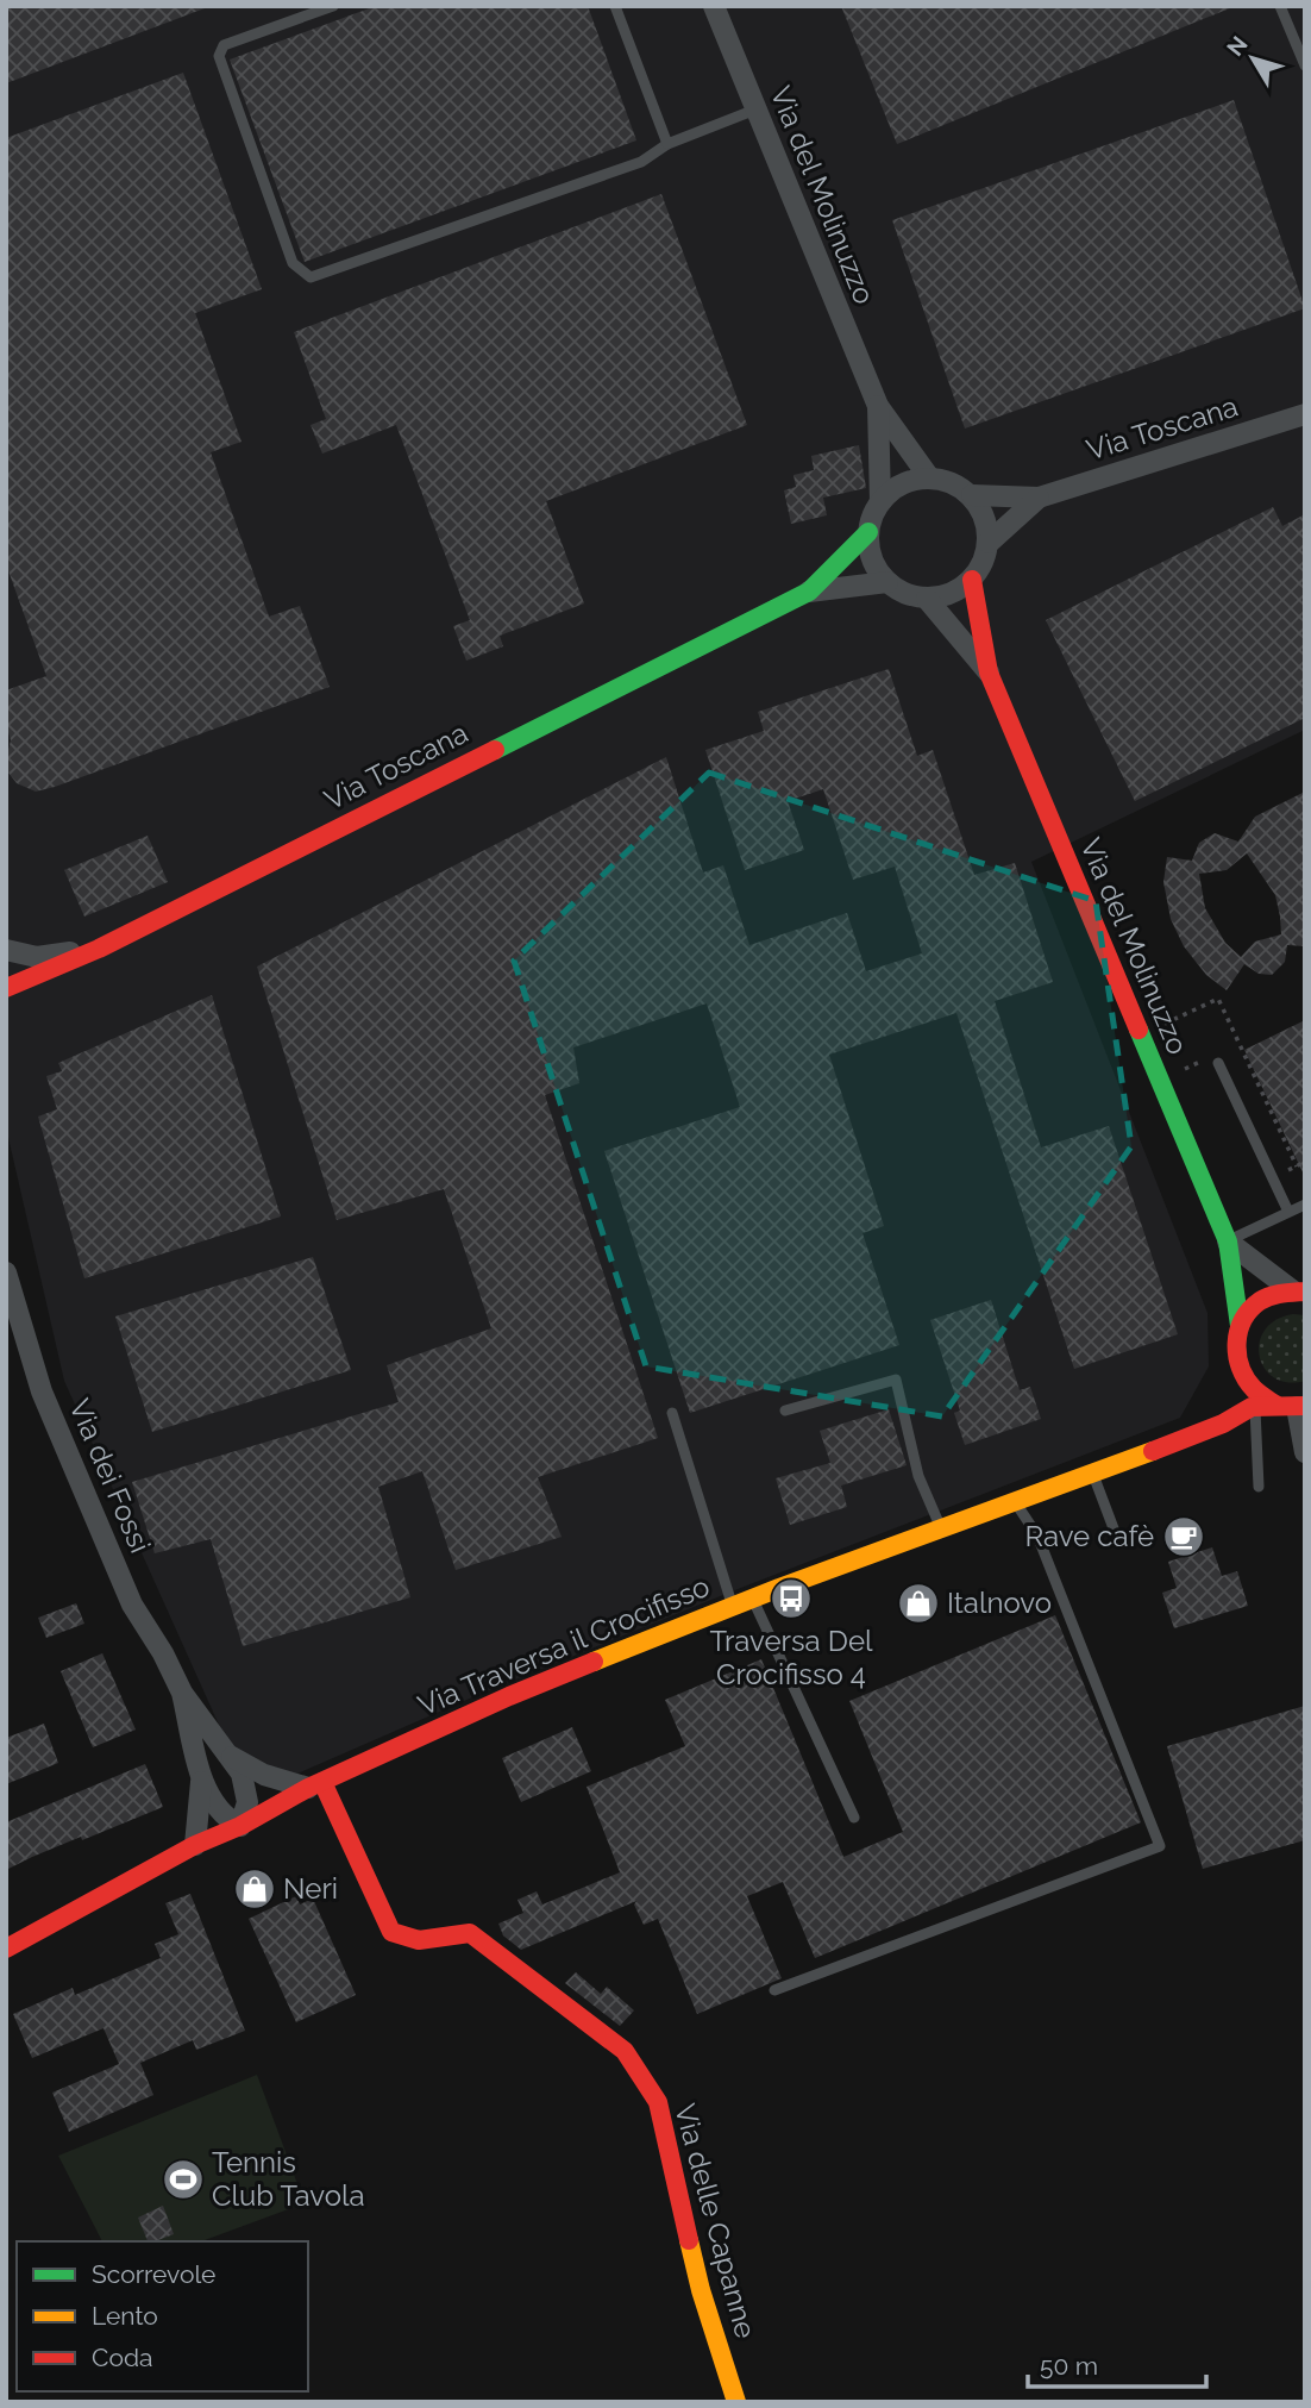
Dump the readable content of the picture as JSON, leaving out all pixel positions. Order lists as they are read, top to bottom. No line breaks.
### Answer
{"streets":{"street":["Via del Molinuzzo","Via Toscana","Via dei Fossi","Via Traversa il Crocifisso","Via delle Capanne"]},"crossings":[["Via del Molinuzzo","Via Toscana"],["Via dei Fossi","Via Traversa il Crocifisso"],["Via dei Fossi","Via delle Capanne"],["Via Traversa il Crocifisso","Via delle Capanne"]],"places":{"cafe":["Rave cafè"],"bus stop":["Traversa Del Crocifisso 4"],"shop":["Italnovo","Neri"],"sports":["Tennis Club Tavola"]},"legend":["Scorrevole","Lento","Coda"],"scale_bar":"50 m","north":"top left"}
